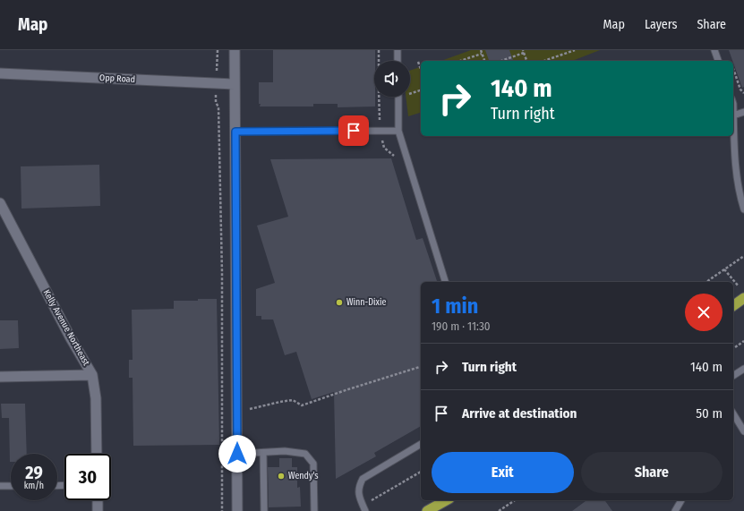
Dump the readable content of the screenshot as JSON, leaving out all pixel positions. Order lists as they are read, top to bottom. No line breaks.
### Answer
{"streets":{"street":["Opp Road","Kelly Avenue Northeast"]},"places":["Winn-Dixie","Wendy's"],"page":{"header":"Map","nav":["Map","Layers","Share"],"turn":["140 m","Turn right"],"heading":["1 min","190 m · 11:30"],"list":[{"name":"Turn right","value":"140 m"},{"name":"Arrive at destination","value":"50 m"}],"buttons":["Exit","Share"],"speed":"29 km/h","limit":"30"}}
